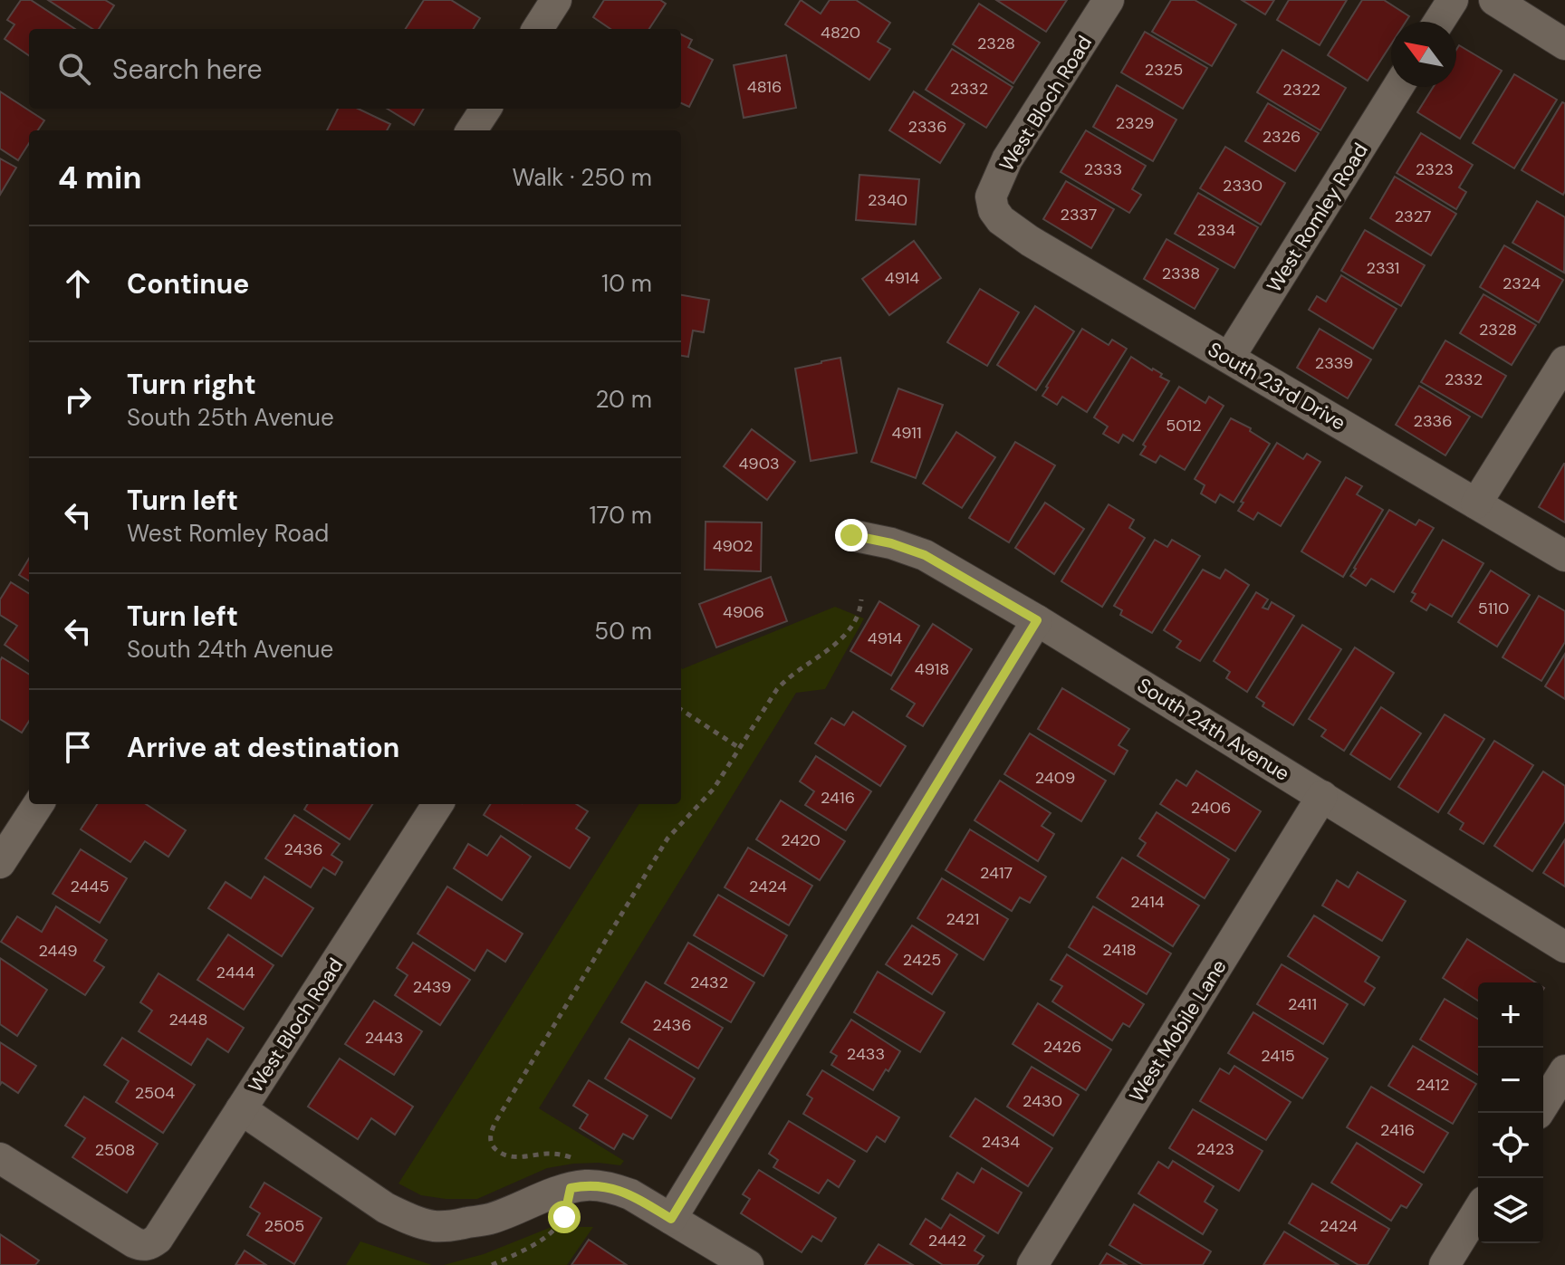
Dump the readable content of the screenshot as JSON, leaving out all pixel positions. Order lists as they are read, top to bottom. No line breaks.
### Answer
{"streets":{"street":["West Bloch Road","West Romley Road","South 23rd Drive","South 24th Avenue","West Mobile Lane"]},"crossings":[["West Bloch Road","South 23rd Drive"],["West Romley Road","South 23rd Drive"],["South 24th Avenue","West Mobile Lane"]],"house_numbers":["4820","2328","2325","4816","2332","2322","2329","2336","2326","2333","2323","2330","2340","2337","2327","2334","2331","2338","4914","2324","2328","2339","2332","2336","5012","4911","4903","4902","5110","4906","4914","4918","2409","2416","2406","2420","2436","2417","2445","2424","2414","2421","2418","2449","2425","2444","2432","2439","2411","2448","2436","2443","2426","2433","2415","2412","2504","2430","2416","2434","2423","2508","2505","2424","2442"],"north":"top left","page":{"search":"Search here","heading":["4 min","Walk · 250 m"],"list":[["Continue","10 m"],["Turn right","South 25th Avenue","20 m"],["Turn left","West Romley Road","170 m"],["Turn left","South 24th Avenue","50 m"],"Arrive at destination"],"map_buttons":["+","−"]}}
